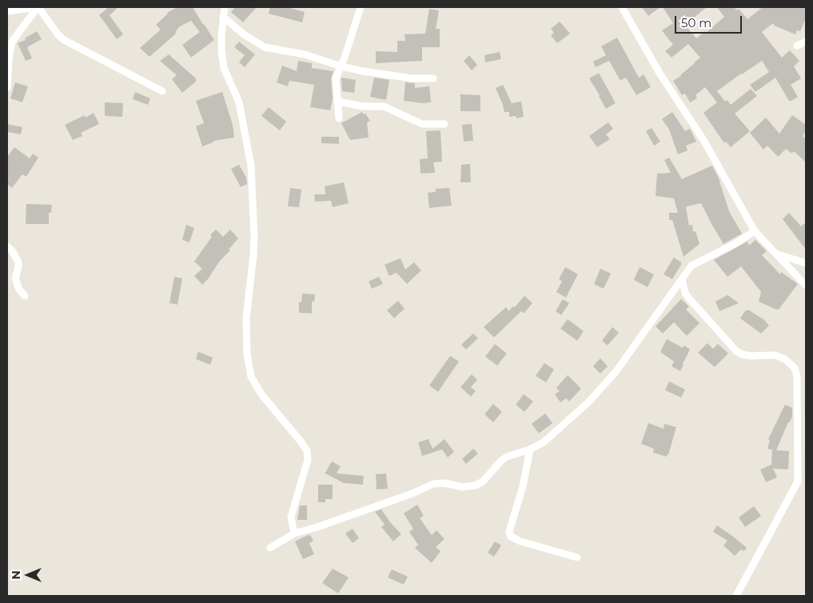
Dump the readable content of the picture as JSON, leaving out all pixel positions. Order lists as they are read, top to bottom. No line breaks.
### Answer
{"scale_bar":"50 m","north":"left"}
